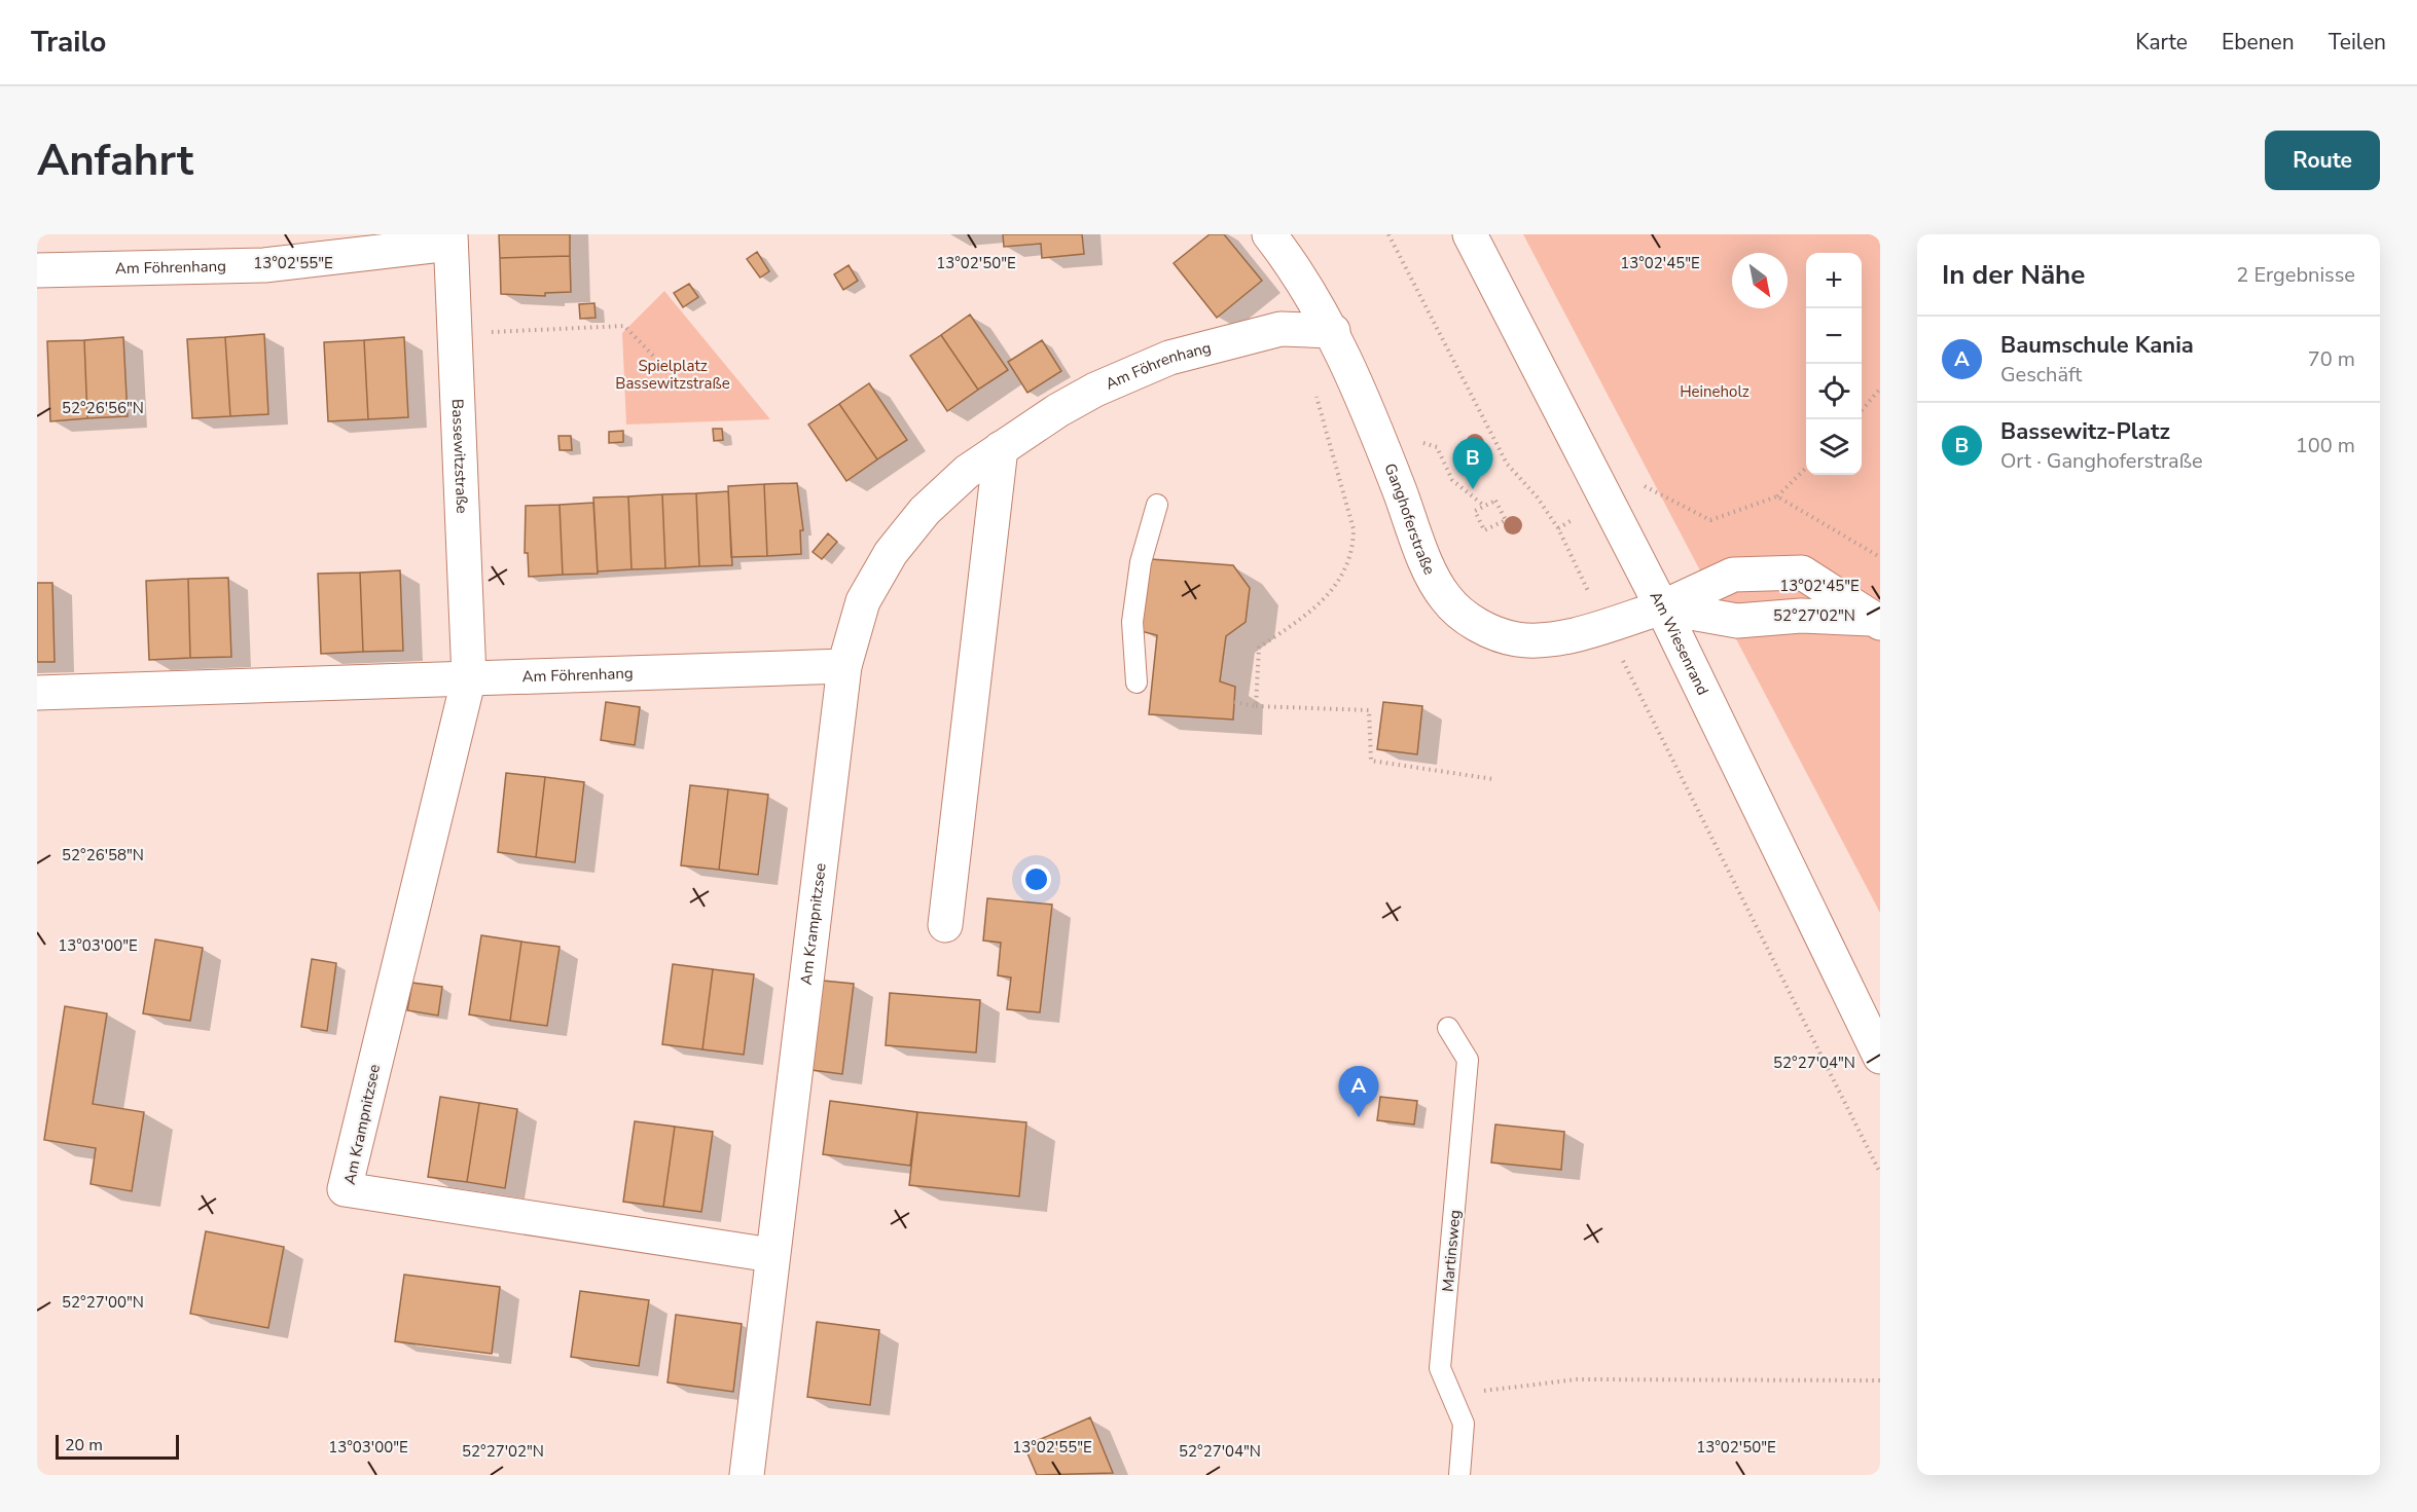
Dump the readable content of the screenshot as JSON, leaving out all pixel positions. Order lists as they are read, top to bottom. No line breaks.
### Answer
{"streets":{"street":["Am Föhrenhang","Bassewitzstraße","Ganghoferstraße","Am Wiesenrand","Am Krampnitzsee"],"lane":["Martinsweg"]},"crossings":[["Am Föhrenhang","Bassewitzstraße"],["Am Föhrenhang","Ganghoferstraße"],["Am Föhrenhang","Am Krampnitzsee"],["Bassewitzstraße","Am Krampnitzsee"],["Ganghoferstraße","Am Wiesenrand"]],"parks":["Spielplatz Bassewitzstraße","Heineholz"],"scale_bar":"20 m","north":"bottom right","page":{"header":"Trailo","nav":["Karte","Ebenen","Teilen"],"buttons":"Route","title":"Anfahrt","heading":["In der Nähe","2 Ergebnisse"],"map_buttons":["+","−"],"list":[{"mark":"A","name":"Baumschule Kania","note":"Geschäft","value":"70 m"},{"mark":"B","name":"Bassewitz-Platz","note":"Ort · Ganghoferstraße","value":"100 m"}],"pins":["B","A"],"scale":"20 m"},"coordinates":["13°02'55\"E","13°02'50\"E","13°02'45\"E","52°26'56\"N","52°27'02\"N","52°26'58\"N","13°03'00\"E","52°27'04\"N","52°27'00\"N"]}
